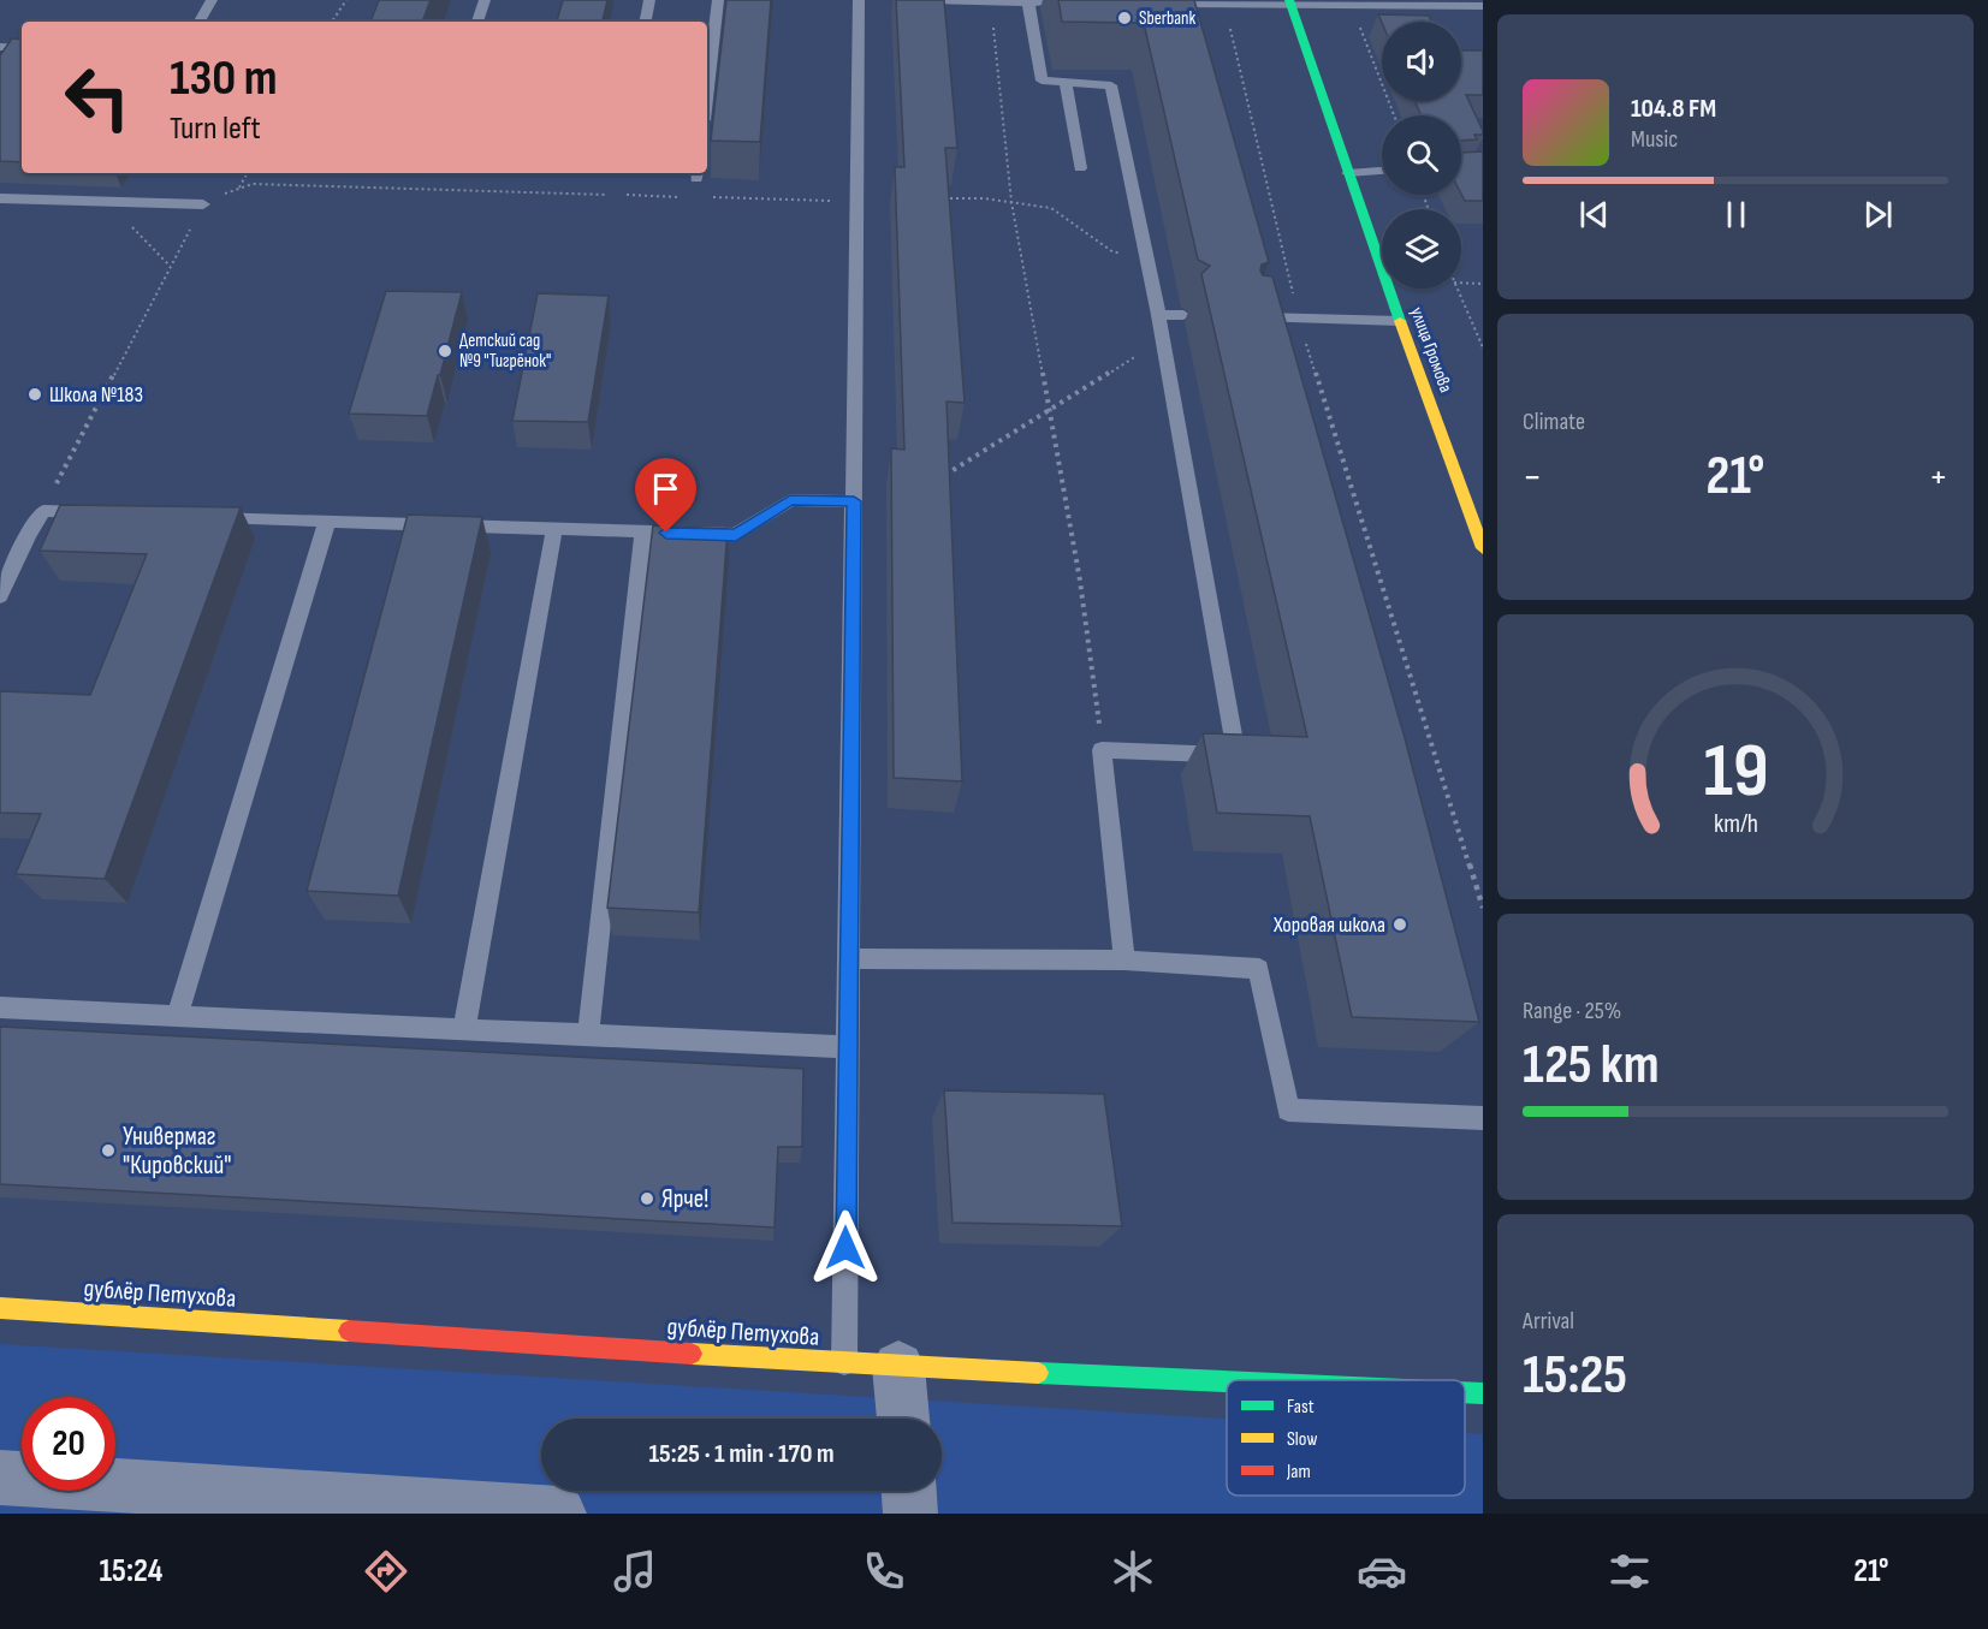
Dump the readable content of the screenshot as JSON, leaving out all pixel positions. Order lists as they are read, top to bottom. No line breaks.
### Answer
{"streets":{"street":["улица Громова","дублёр Петухова"]},"places":["Sberbank","Детский сад №9 \"Тигрёнок\"","Школа №183","Хоровая школа","Универмаг \"Кировский\"","Ярче!"],"legend":["Fast","Slow","Jam"],"page":{"turn":["130 m","Turn left"],"song":["104.8 FM","Music"],"tile":["Climate",["Range · 25%","125 km"],["Arrival","15:25"]],"heat":["−","21°","+"],"limit":"20","trip":"15:25 · 1 min · 170 m","tabs":["15:24","21°"],"gauge":["19","km/h"]}}
